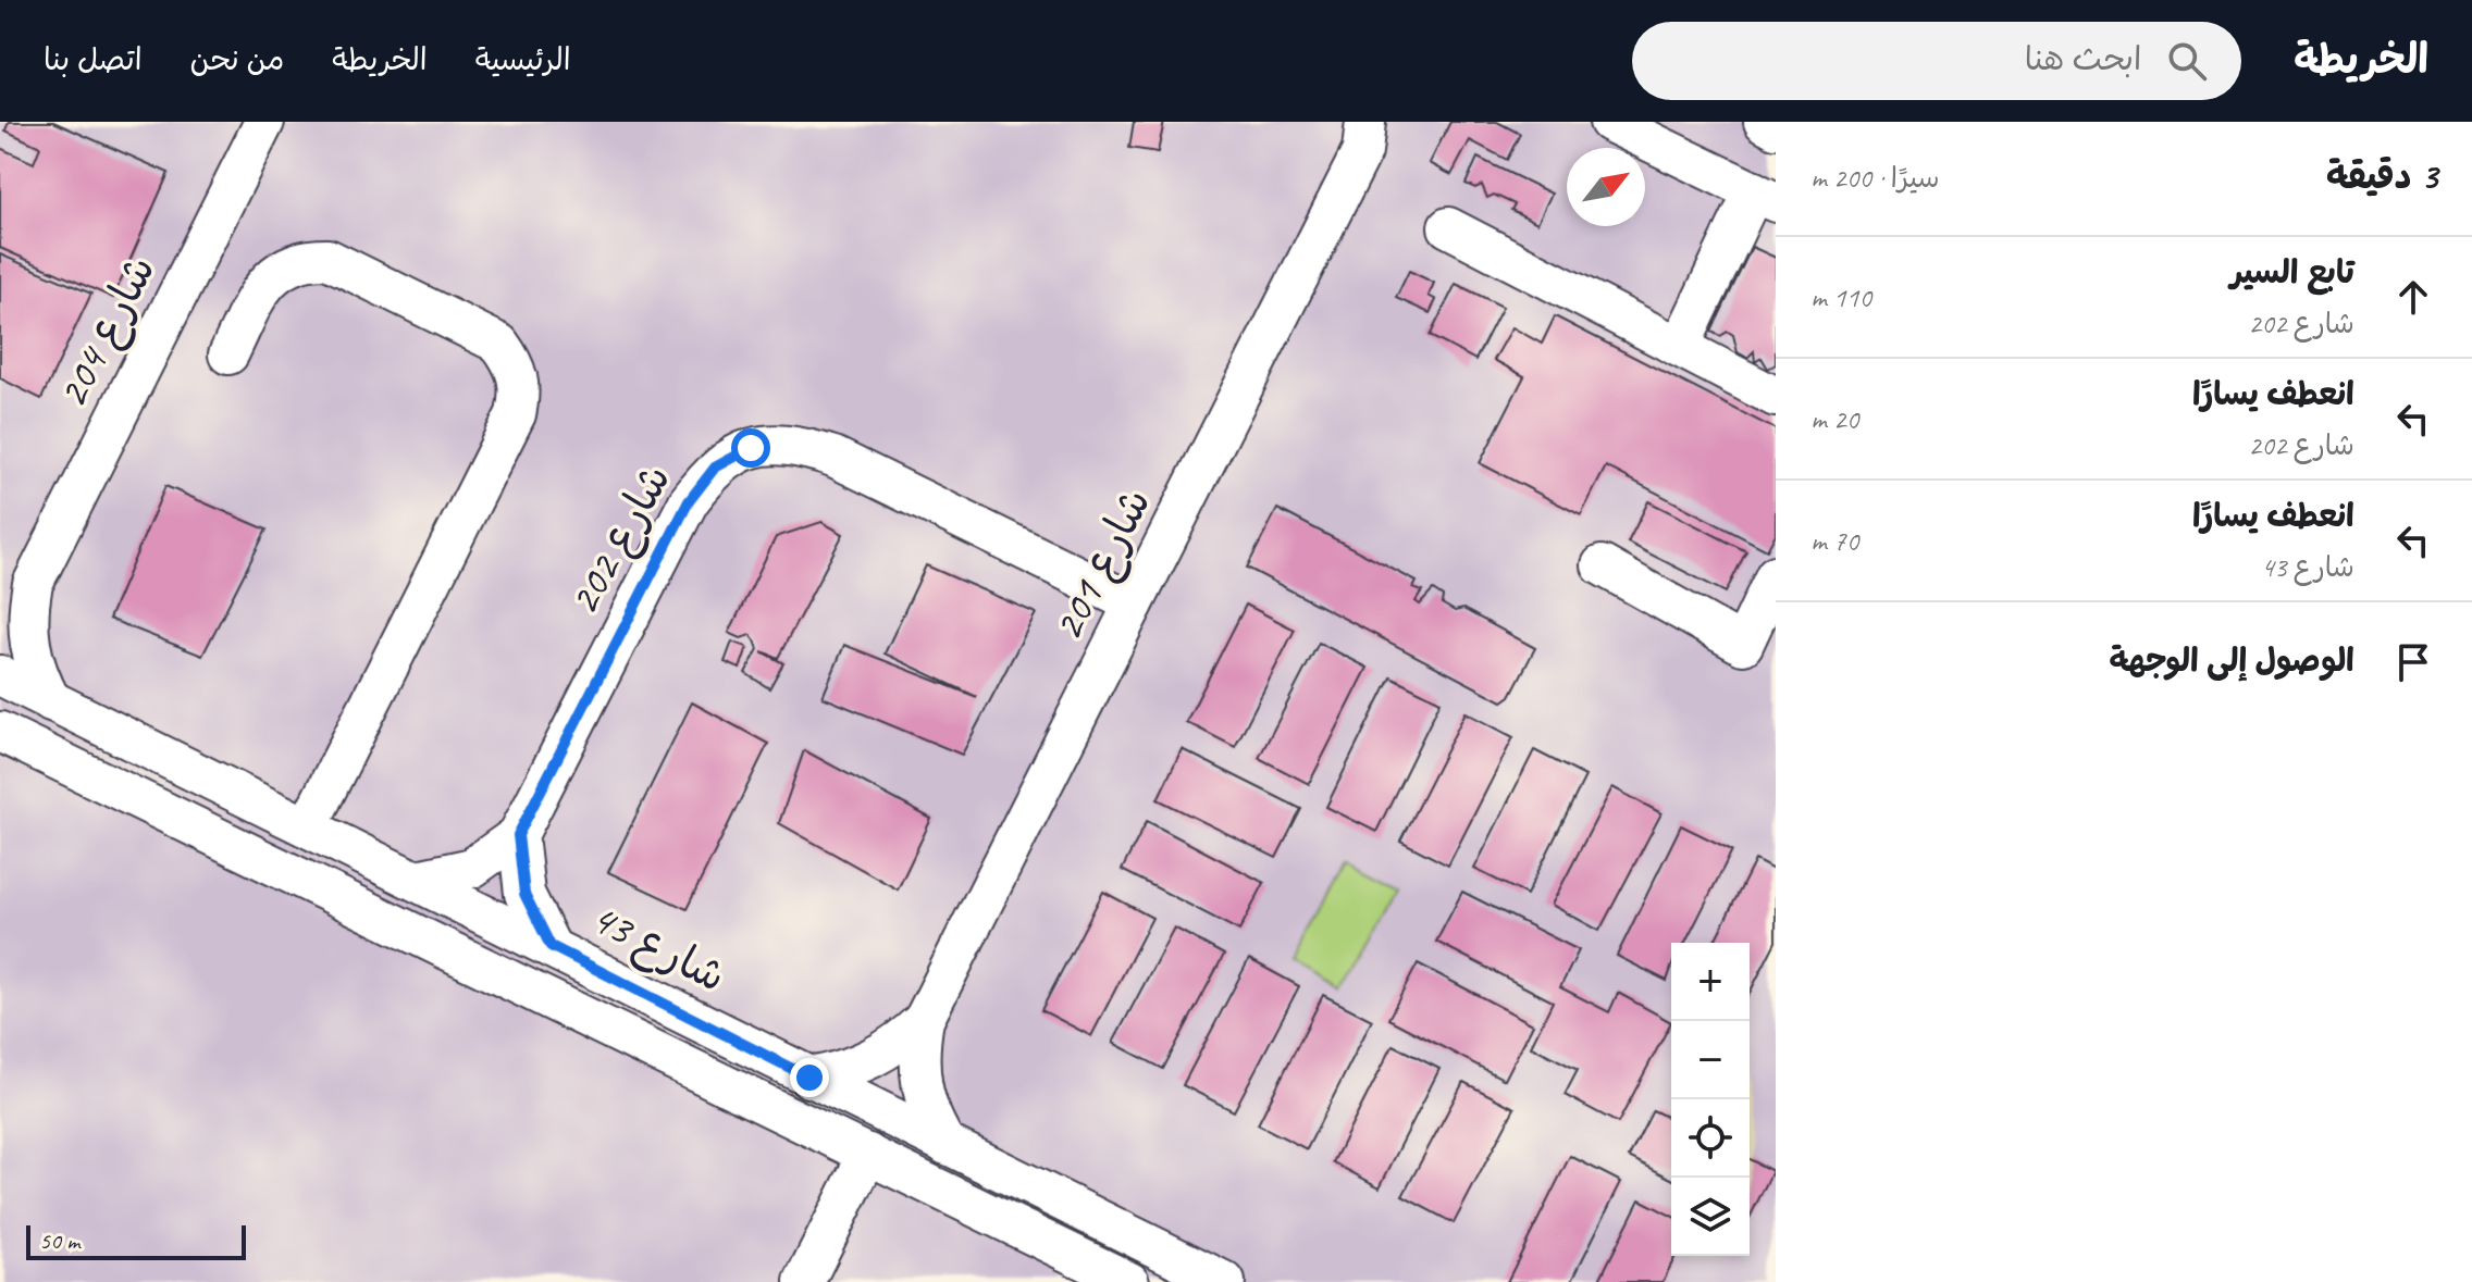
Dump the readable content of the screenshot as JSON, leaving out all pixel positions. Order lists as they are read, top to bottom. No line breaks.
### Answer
{"streets":{"street":["شارع 204","شارع 202","شارع 201","شارع 43"]},"crossings":[["شارع 204","شارع 43"],["شارع 202","شارع 201"],["شارع 202","شارع 43"],["شارع 201","شارع 43"]],"scale_bar":"50 m","north":"top right","page":{"header":"الخريطة","search":"ابحث هنا","nav":["الرئيسية","الخريطة","من نحن","اتصل بنا"],"heading":["3 دقيقة","سيرًا · 200 m"],"list":[["تابع السير","شارع 202","110 m"],["انعطف يسارًا","شارع 202","20 m"],["انعطف يسارًا","شارع 43","70 m"],"الوصول إلى الوجهة"],"map_buttons":["+","−"],"scale":"50 m"}}
